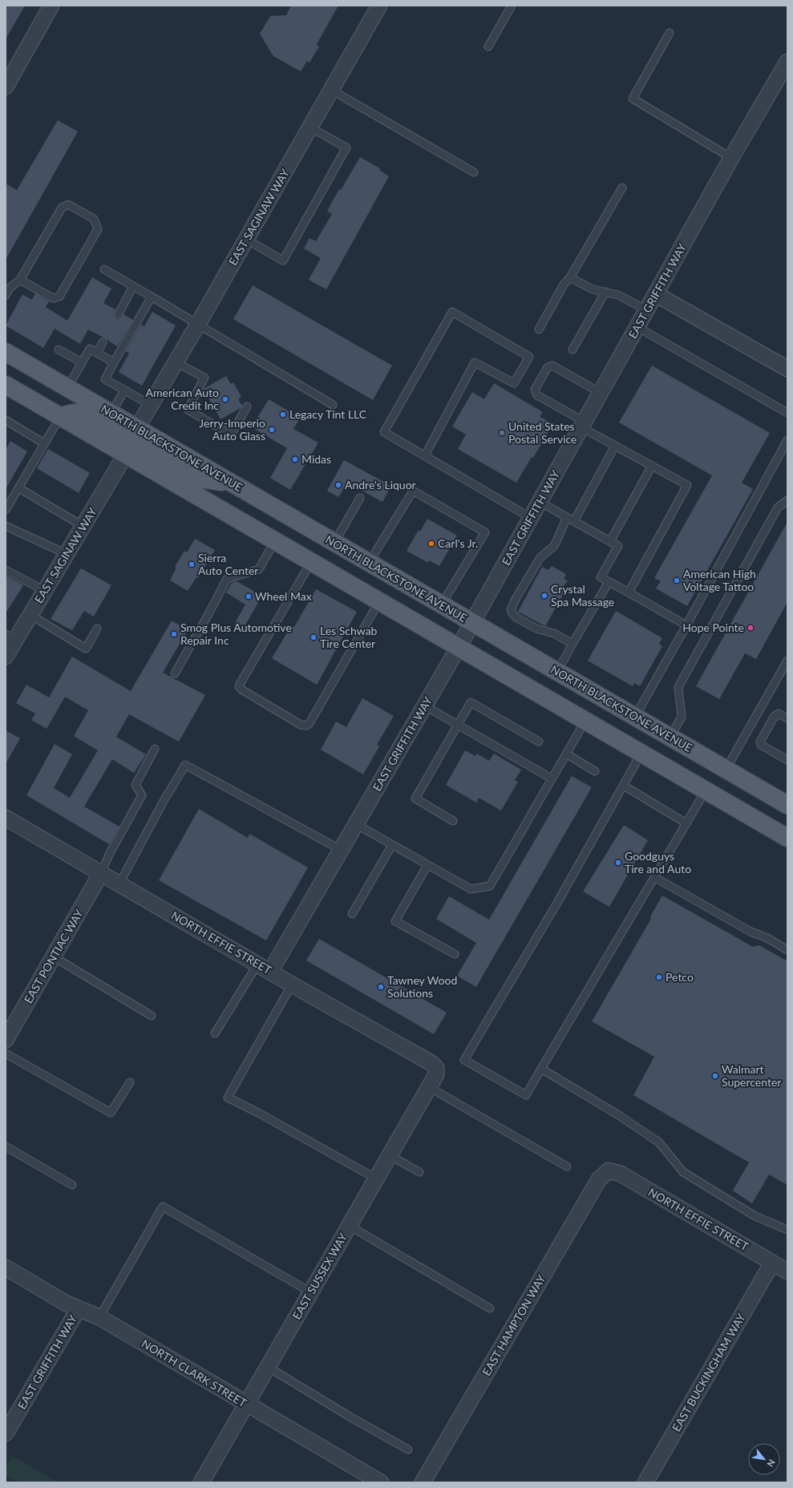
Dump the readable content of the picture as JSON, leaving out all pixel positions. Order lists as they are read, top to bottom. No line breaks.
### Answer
{"streets":{"main road":["NORTH BLACKSTONE AVENUE"],"street":["EAST SAGINAW WAY","EAST GRIFFITH WAY","NORTH EFFIE STREET","EAST PONTIAC WAY","EAST SUSSEX WAY","EAST HAMPTON WAY","EAST BUCKINGHAM WAY","NORTH CLARK STREET"]},"crossings":[["EAST SAGINAW WAY","NORTH BLACKSTONE AVENUE"],["EAST GRIFFITH WAY","NORTH BLACKSTONE AVENUE"],["EAST GRIFFITH WAY","NORTH EFFIE STREET"],["EAST GRIFFITH WAY","NORTH CLARK STREET"],["NORTH EFFIE STREET","EAST PONTIAC WAY"],["NORTH EFFIE STREET","EAST SUSSEX WAY"],["NORTH EFFIE STREET","EAST HAMPTON WAY"],["NORTH EFFIE STREET","EAST BUCKINGHAM WAY"],["EAST SUSSEX WAY","NORTH CLARK STREET"]],"places":["American Auto Credit Inc","Legacy Tint LLC","Jerry-Imperio Auto Glass","United States Postal Service","Midas","Andre's Liquor","Carl's Jr.","Sierra Auto Center","American High Voltage Tattoo","Crystal Spa Massage","Wheel Max","Hope Pointe","Smog Plus Automotive Repair Inc","Les Schwab Tire Center","Goodguys Tire and Auto","Petco","Tawney Wood Solutions","Walmart Supercenter"],"north":"bottom right"}
